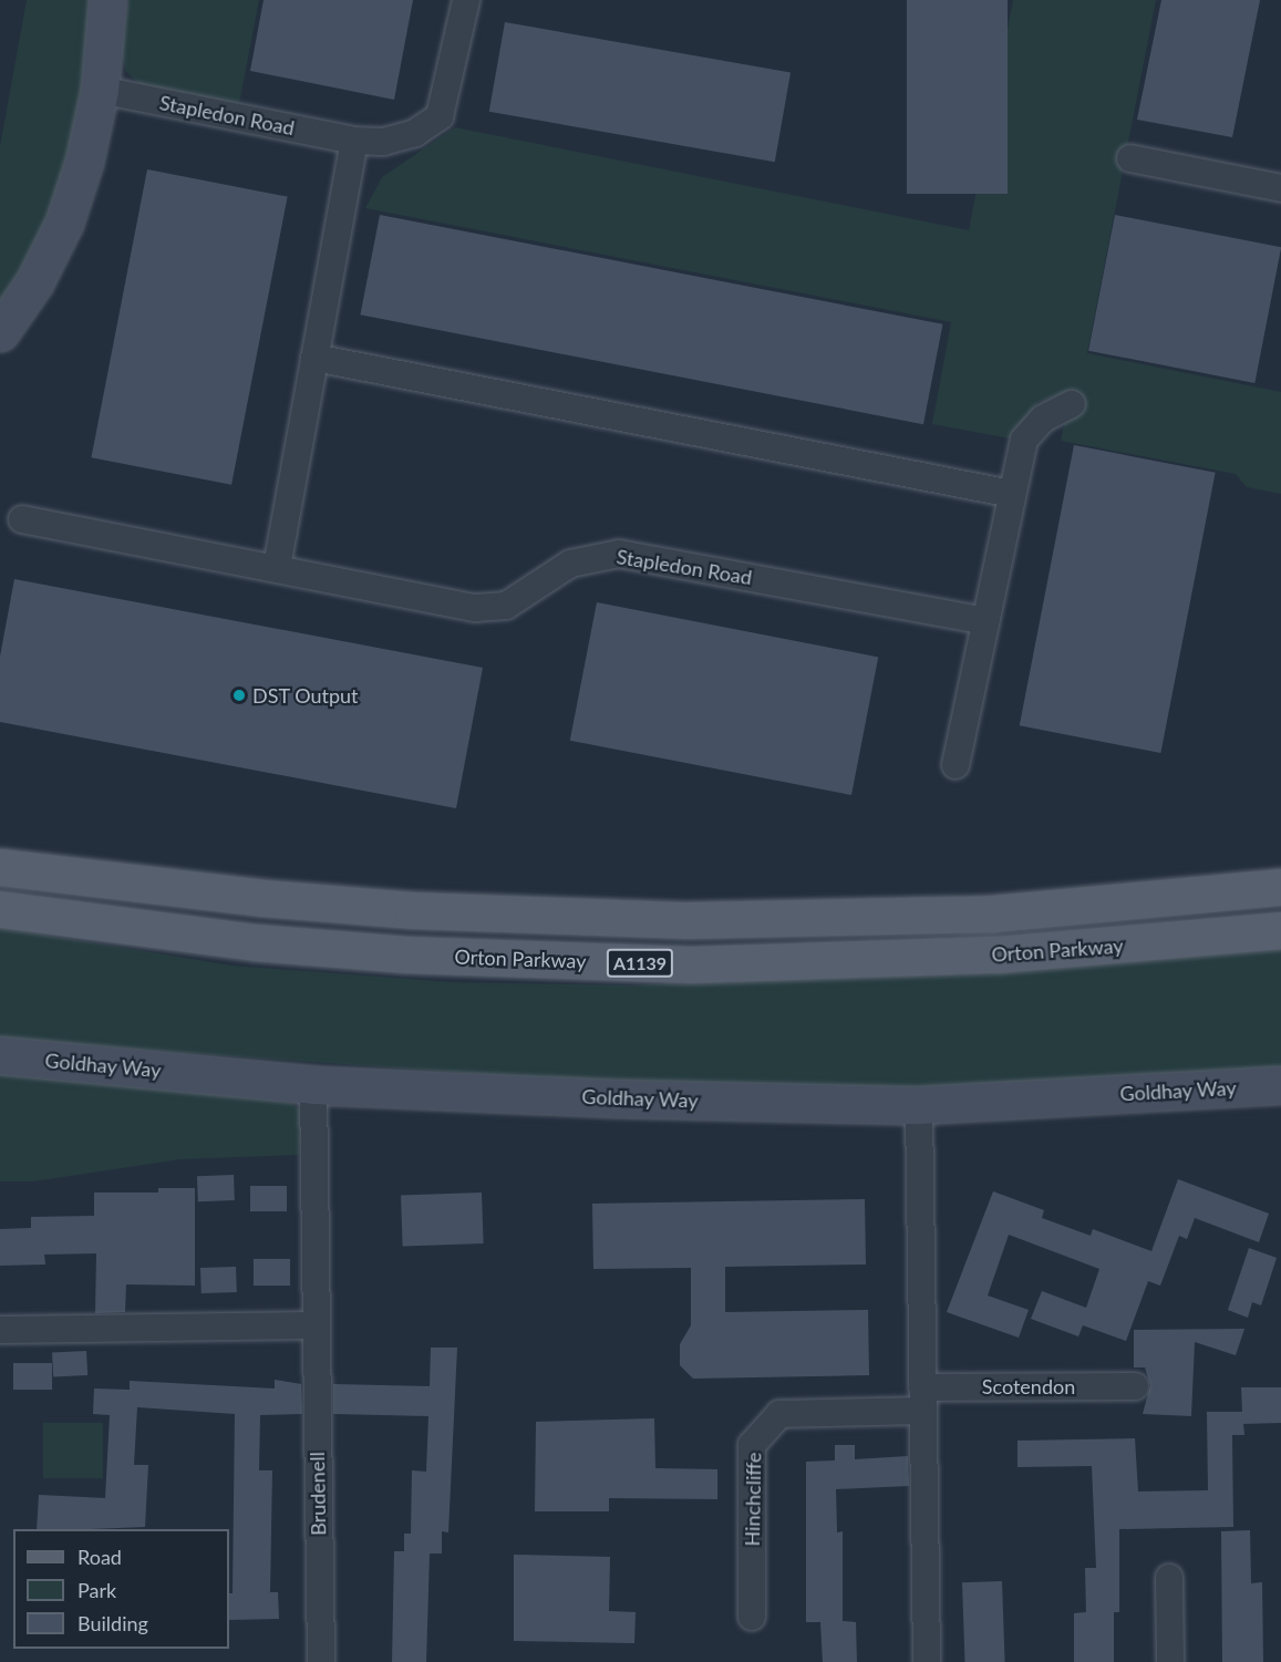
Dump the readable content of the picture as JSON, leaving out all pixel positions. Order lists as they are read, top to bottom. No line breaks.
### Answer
{"streets":{"main road":["Orton Parkway","A1139"],"street":["Stapledon Road","Goldhay Way","Scotendon","Brudenell","Hinchcliffe"]},"crossings":[["Goldhay Way","Brudenell"],["Scotendon","Hinchcliffe"]],"places":["DST Output"],"legend":["Road","Park","Building"]}
